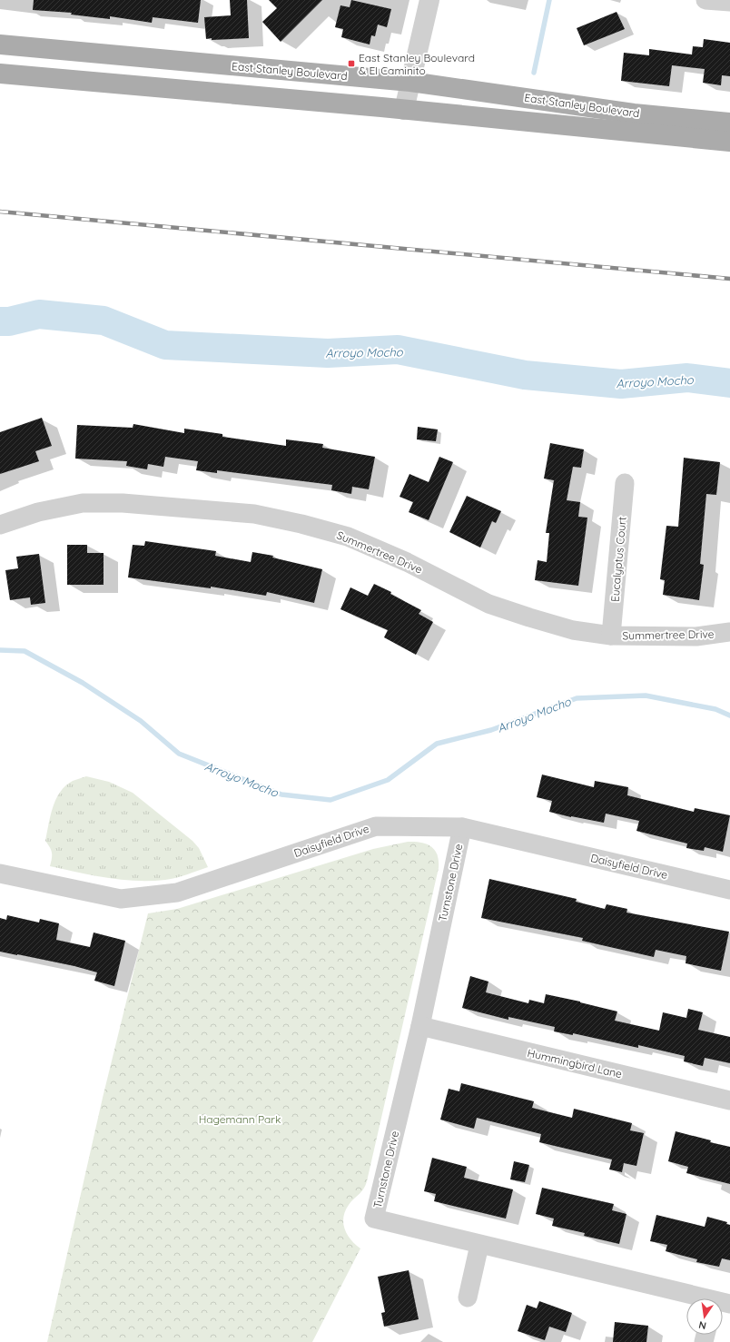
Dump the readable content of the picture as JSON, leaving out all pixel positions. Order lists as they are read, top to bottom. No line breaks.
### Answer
{"streets":{"main road":["East Stanley Boulevard"],"street":["Summertree Drive","Eucalyptus Court","Daisyfield Drive","Turnstone Drive","Hummingbird Lane"]},"crossings":[["Summertree Drive","Eucalyptus Court"],["Daisyfield Drive","Turnstone Drive"],["Turnstone Drive","Hummingbird Lane"]],"water":["Arroyo Mocho"],"parks":["Hagemann Park"],"places":{"transit":["East Stanley Boulevard & El Caminito"]},"north":"bottom"}
